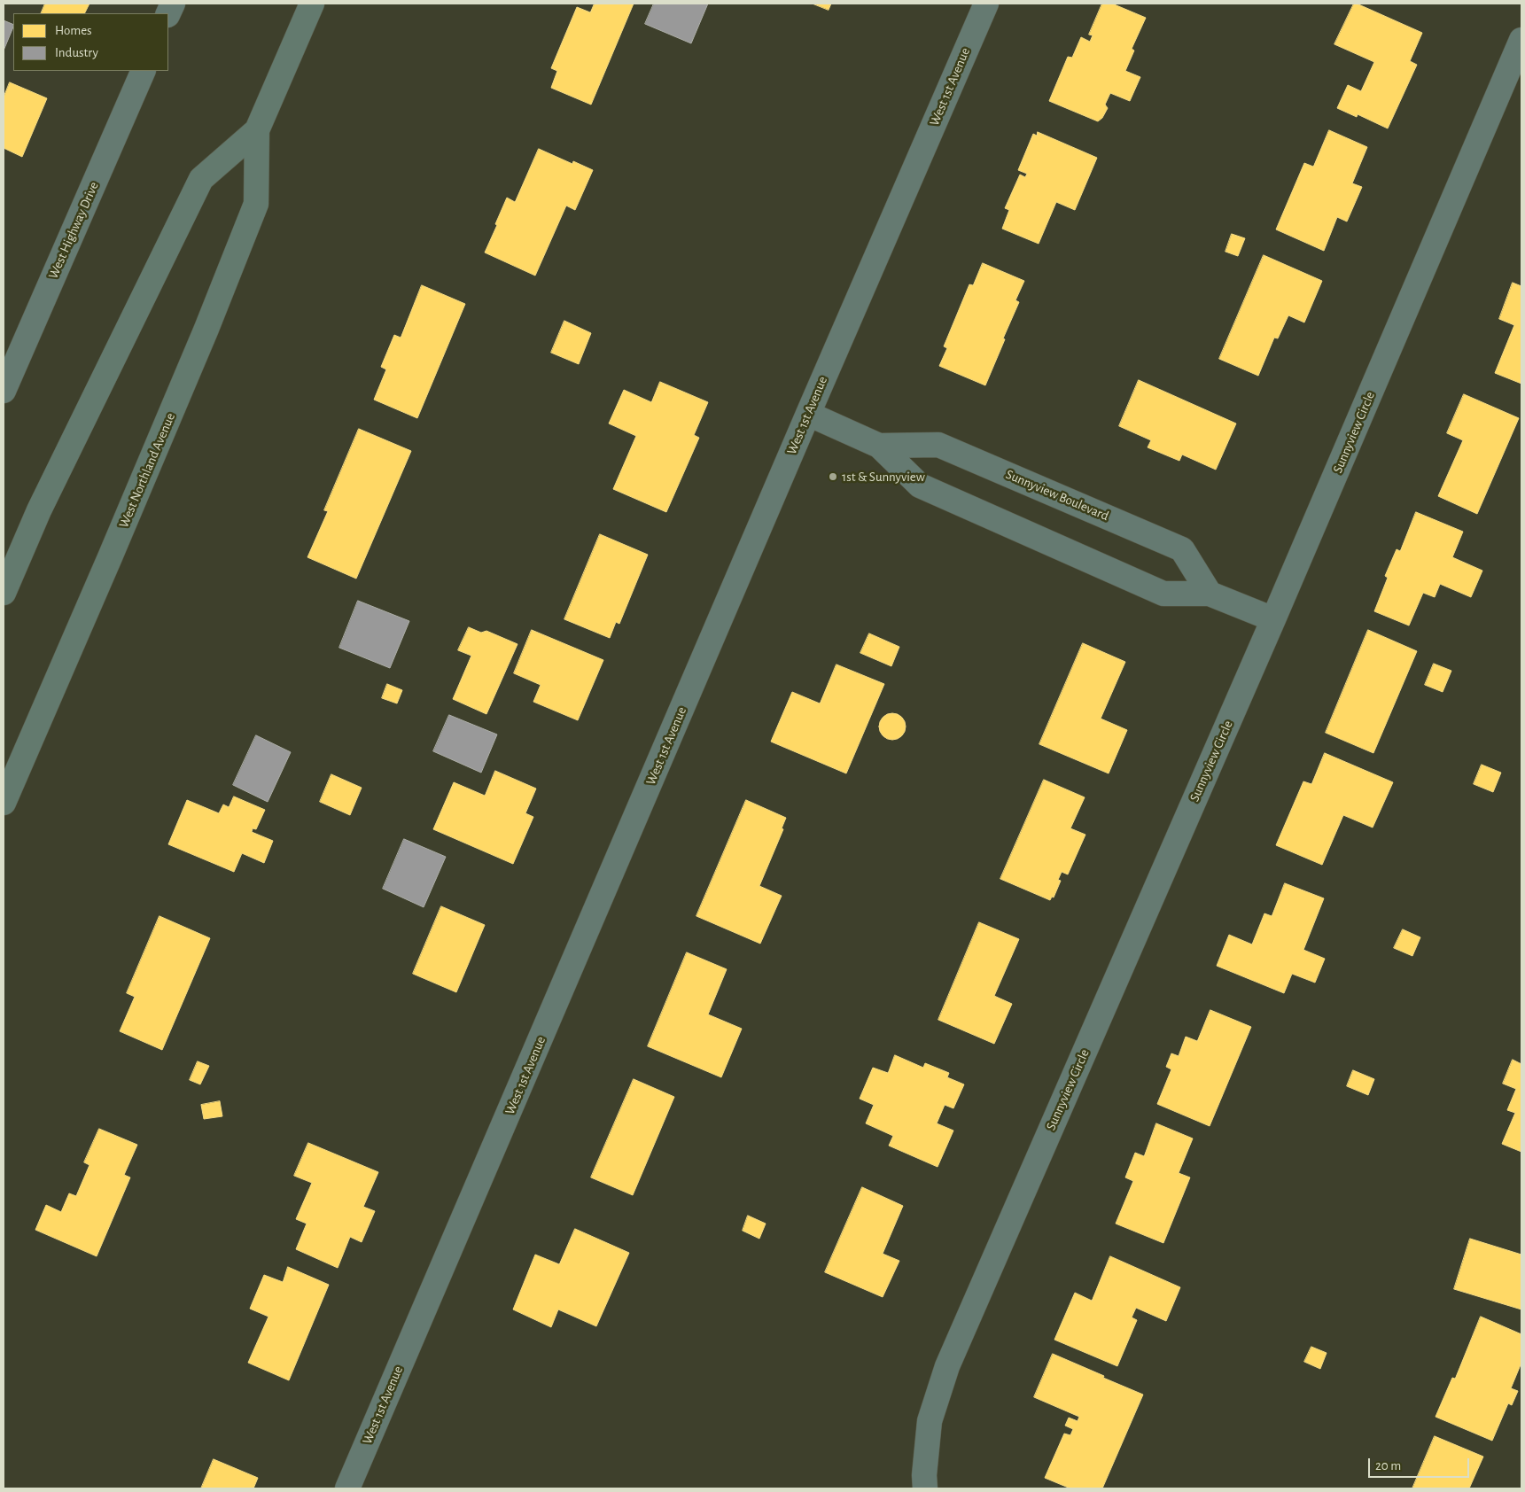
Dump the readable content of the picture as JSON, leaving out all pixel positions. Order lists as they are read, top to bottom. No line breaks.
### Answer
{"streets":{"main road":["West Northland Avenue"],"street":["West 1st Avenue","West Highway Drive","Sunnyview Circle","Sunnyview Boulevard"]},"crossings":[["West 1st Avenue","Sunnyview Boulevard"],["Sunnyview Circle","Sunnyview Boulevard"]],"places":["1st & Sunnyview"],"legend":["Homes","Industry"],"scale_bar":"20 m"}
